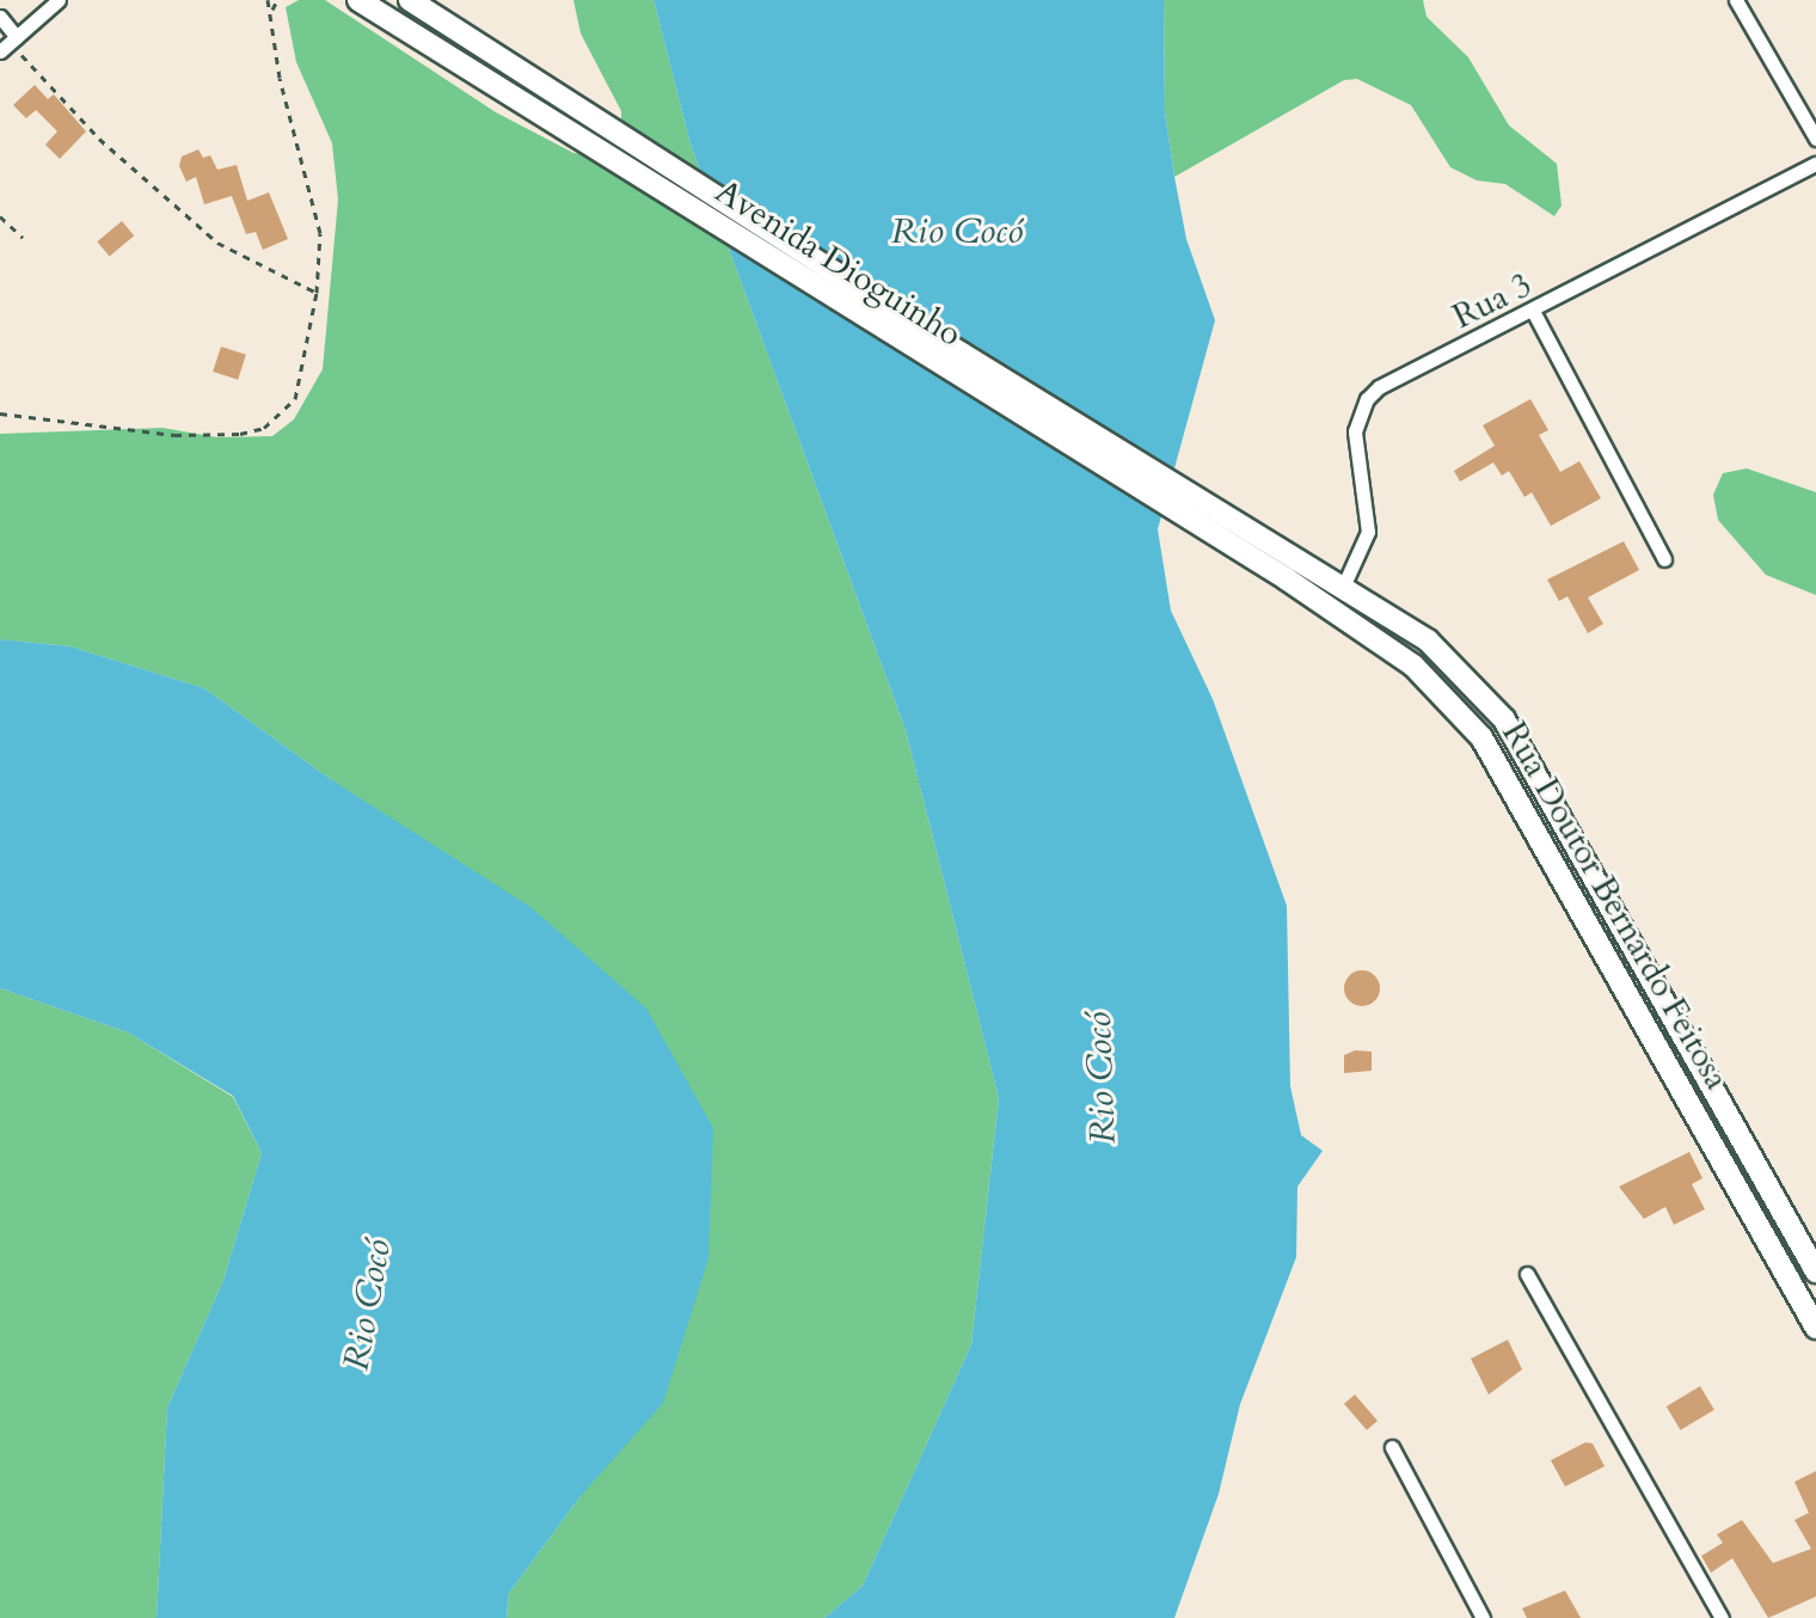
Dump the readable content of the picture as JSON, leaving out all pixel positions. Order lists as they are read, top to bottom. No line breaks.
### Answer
{"streets":{"main road":["Avenida Dioguinho","Rua Doutor Bernardo Feitosa"],"street":["Rua 3"]},"crossings":[["Avenida Dioguinho","Rua Doutor Bernardo Feitosa"],["Rua 3","Rua Doutor Bernardo Feitosa"]],"water":["Rio Cocó"]}
